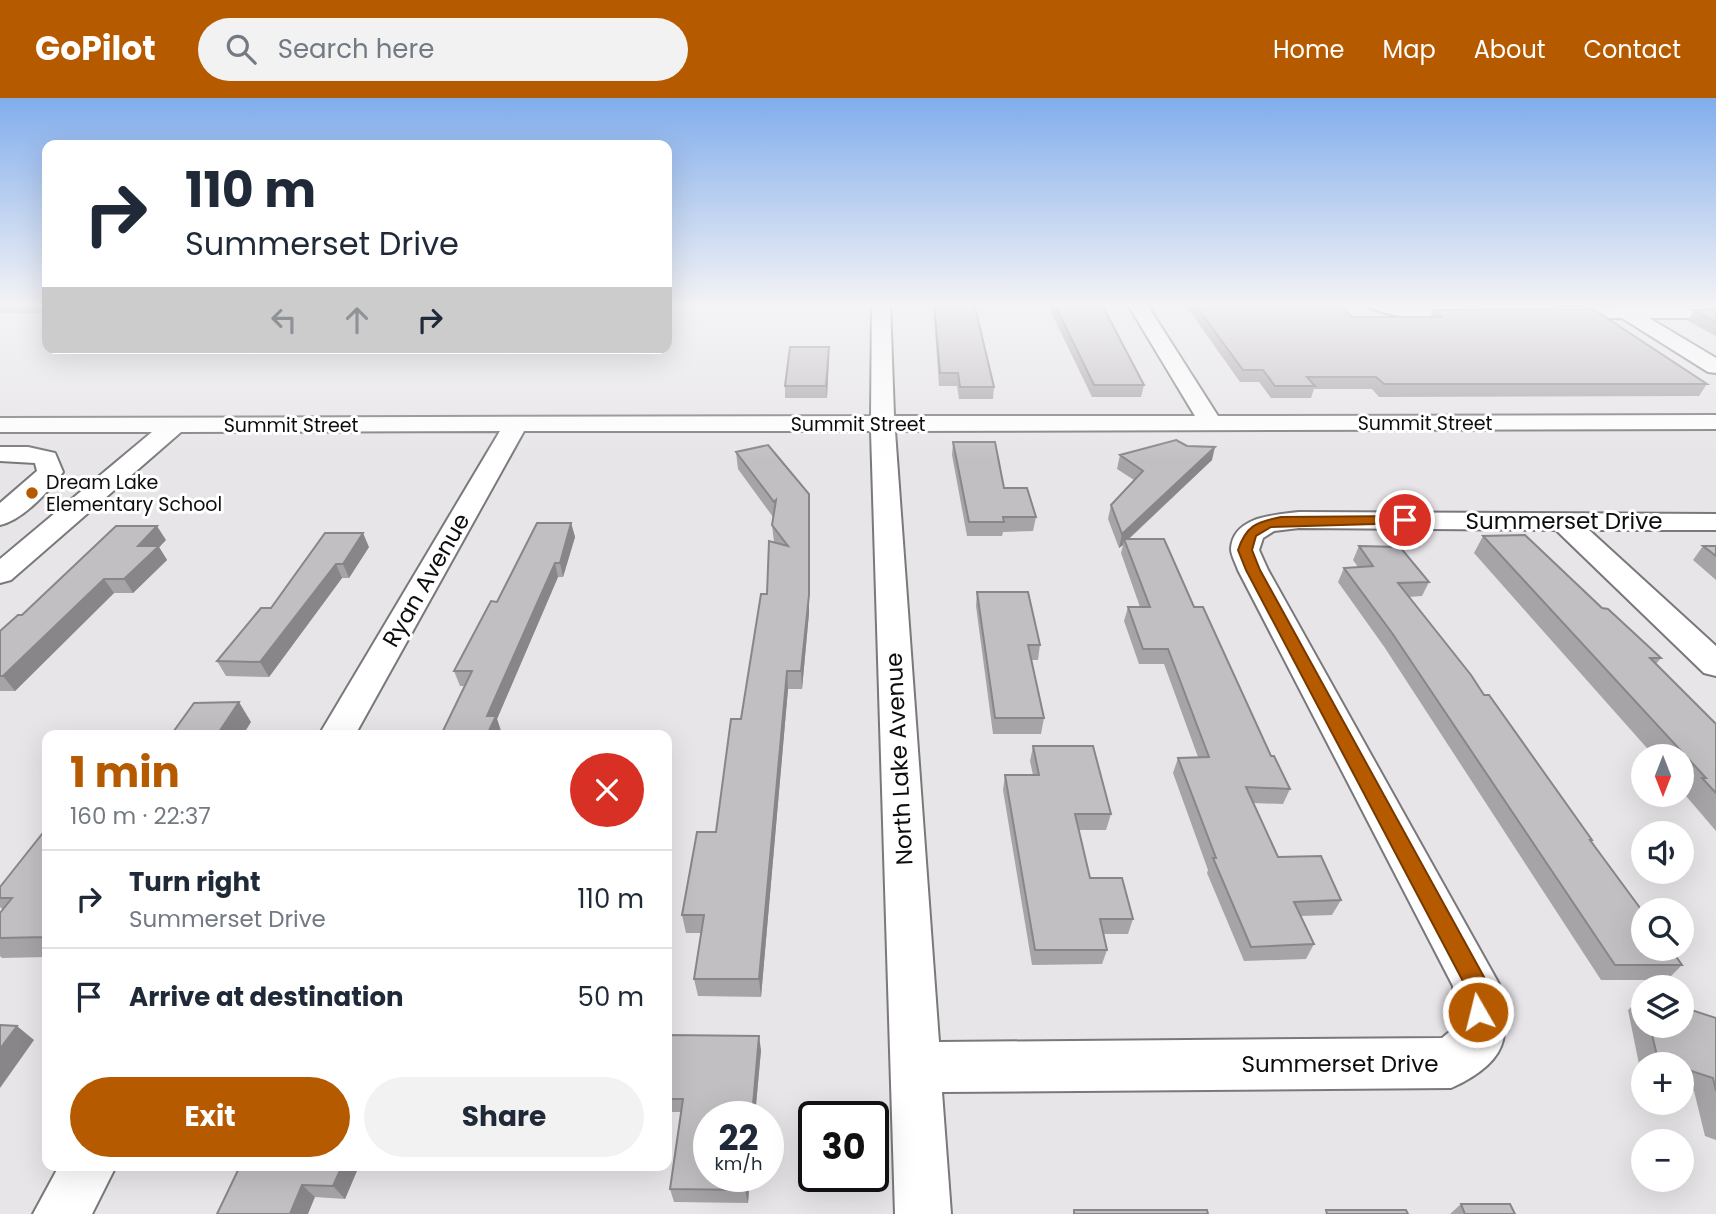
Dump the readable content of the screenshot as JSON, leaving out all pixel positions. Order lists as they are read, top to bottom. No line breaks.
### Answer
{"streets":{"street":["Summit Street","Summerset Drive","Ryan Avenue","North Lake Avenue"]},"crossings":[["Summit Street","Ryan Avenue"],["Summit Street","North Lake Avenue"],["Summerset Drive","North Lake Avenue"]],"places":["Dream Lake Elementary School"],"north":"bottom","page":{"header":"GoPilot","search":"Search here","nav":["Home","Map","About","Contact"],"turn":["110 m","Summerset Drive"],"heading":["1 min","160 m · 22:37"],"map_buttons":["+","−"],"list":[{"name":"Turn right","note":"Summerset Drive","value":"110 m"},{"name":"Arrive at destination","value":"50 m"}],"buttons":["Exit","Share"],"speed":"22 km/h","limit":"30"}}
